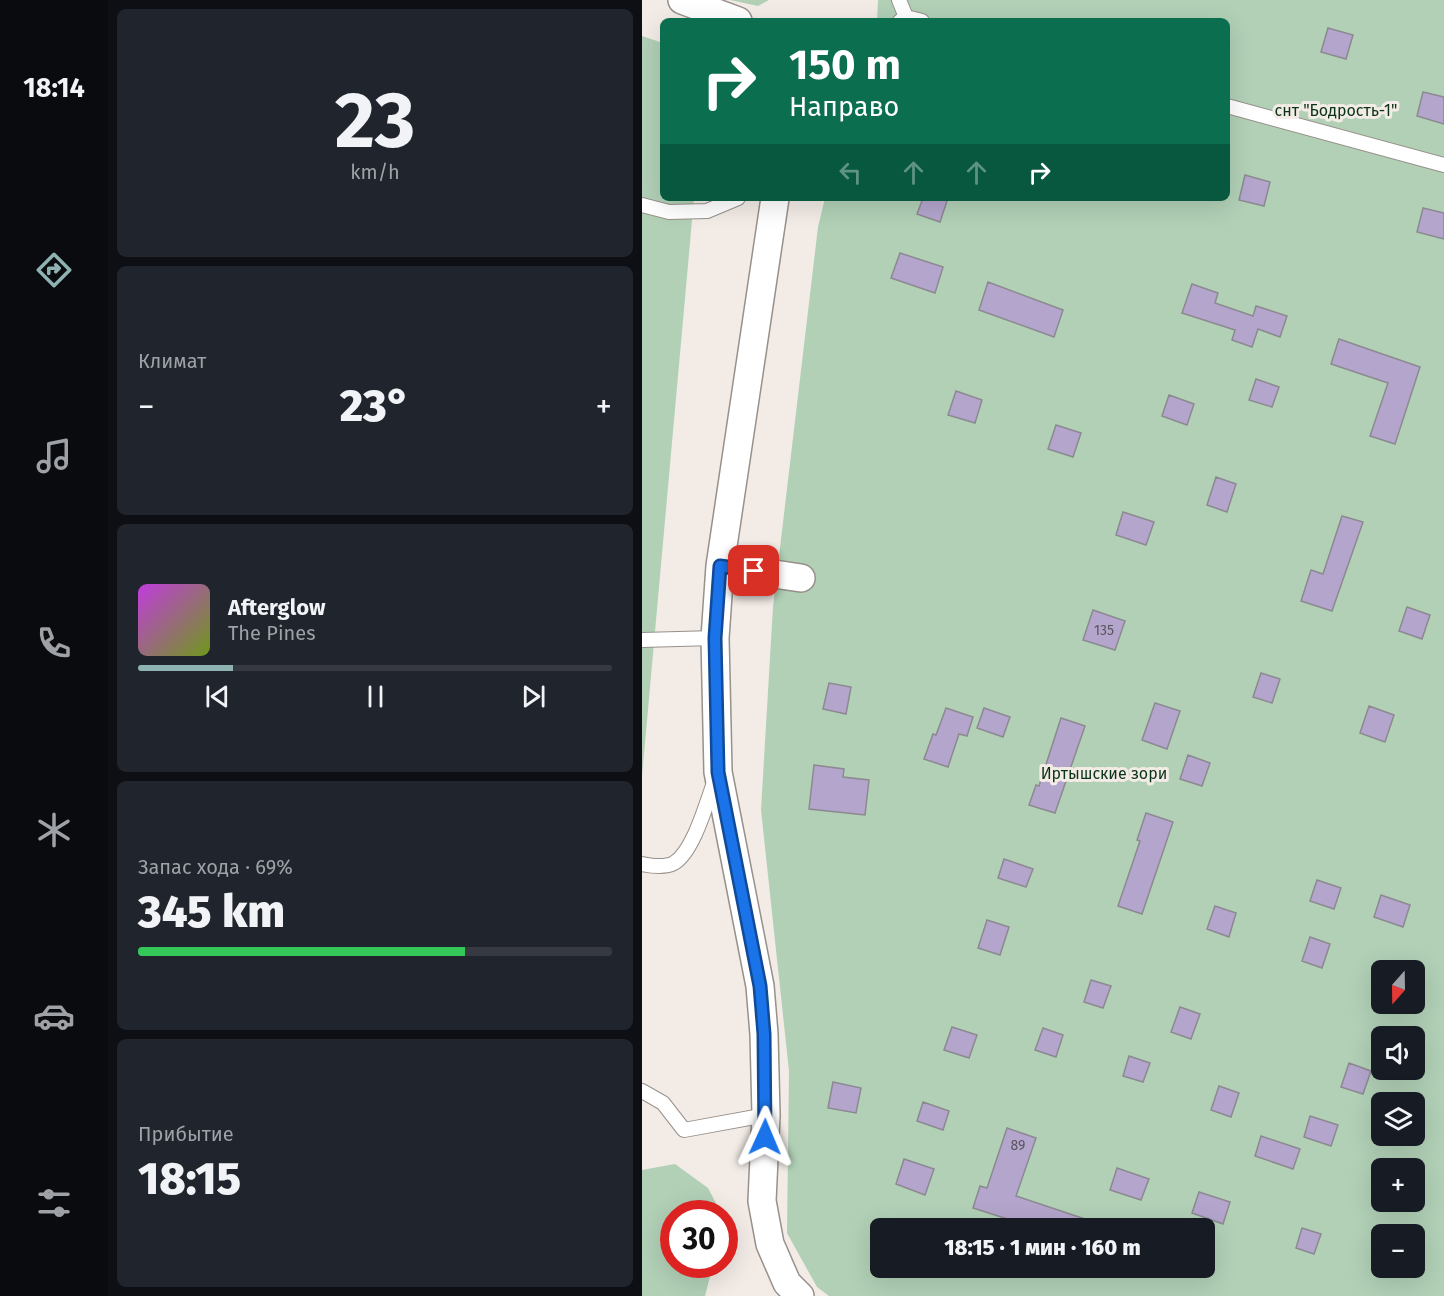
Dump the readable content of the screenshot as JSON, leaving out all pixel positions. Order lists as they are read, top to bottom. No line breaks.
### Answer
{"parks":["снт \"Бодрость-1\"","Иртышские зори"],"house_numbers":["135","89"],"north":"bottom","page":{"tabs":"18:14","tile":[["23","km/h"],"Климат",["Запас хода · 69%","345 km"],["Прибытие","18:15"]],"turn":["150 m","Направо"],"heat":["−","23°","+"],"song":["Afterglow","The Pines"],"map_buttons":["+","−"],"limit":"30","trip":"18:15 · 1 мин · 160 m"}}
